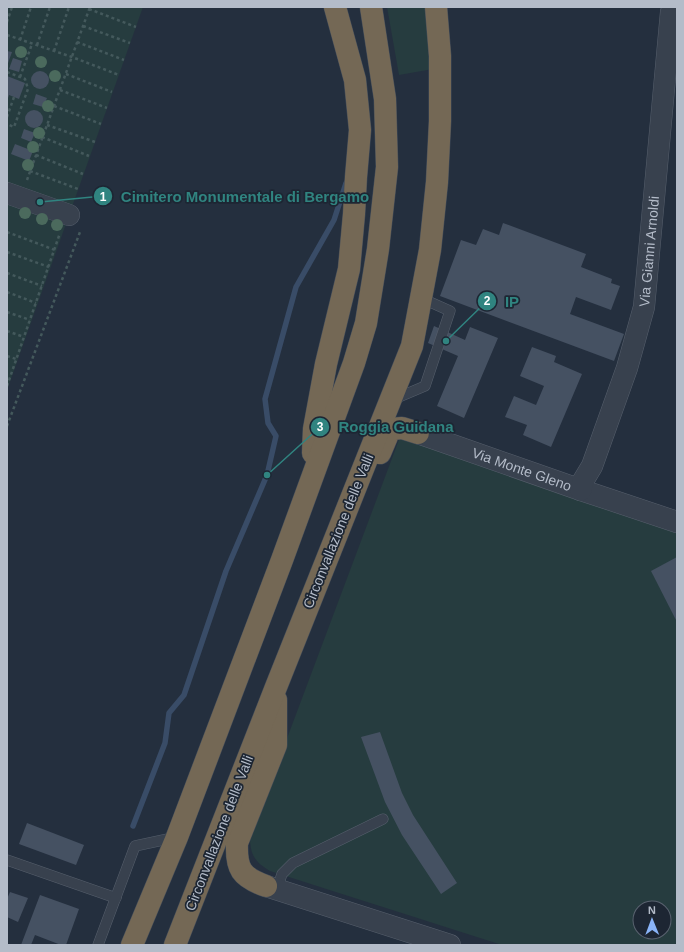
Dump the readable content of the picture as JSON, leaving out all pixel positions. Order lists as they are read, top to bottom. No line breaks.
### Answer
{"streets":{"highway":["Circonvallazione delle Valli"],"street":["Via Gianni Arnoldi","Via Monte Gleno"]},"crossings":[["Via Gianni Arnoldi","Via Monte Gleno"]],"places":["Cimitero Monumentale di Bergamo","IP","Roggia Guidana"],"north":"top"}
